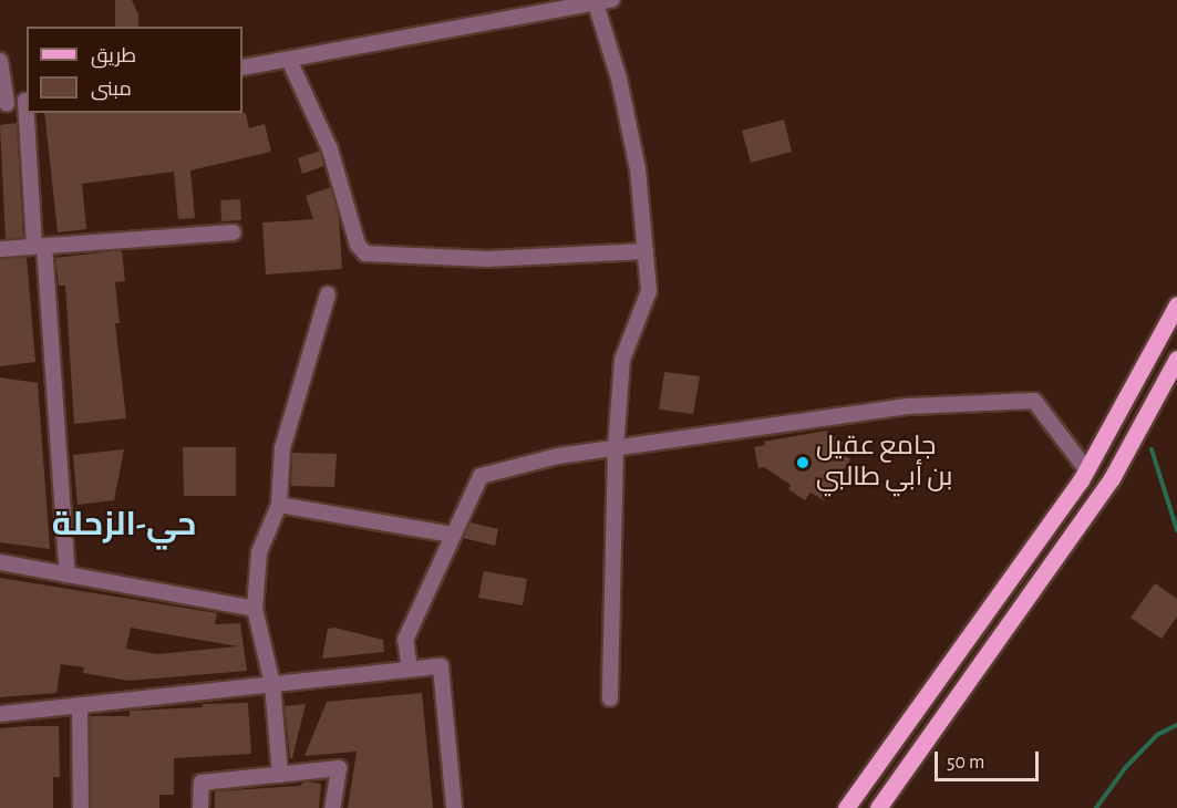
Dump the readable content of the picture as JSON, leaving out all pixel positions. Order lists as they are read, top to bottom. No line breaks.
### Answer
{"districts":["حي-الزحلة"],"places":["جامع عقيل بن أبي طالبي"],"legend":["طريق","مبنى"],"scale_bar":"50 m"}
